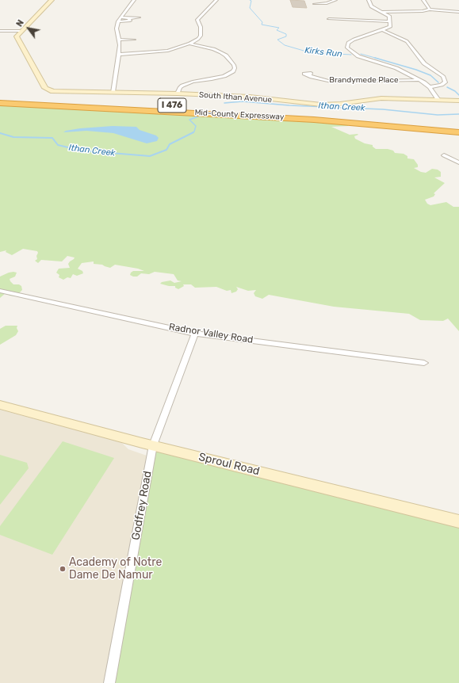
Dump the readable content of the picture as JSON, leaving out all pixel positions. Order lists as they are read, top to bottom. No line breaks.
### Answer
{"streets":{"highway":["I 476","Mid-County Expressway"],"street":["Brandymede Place","South Ithan Avenue","Radnor Valley Road","Sproul Road","Godfrey Road"]},"crossings":[["Radnor Valley Road","Godfrey Road"],["Sproul Road","Godfrey Road"]],"water":["Kirks Run","Ithan Creek"],"places":["Academy of Notre Dame De Namur"],"north":"top left"}
